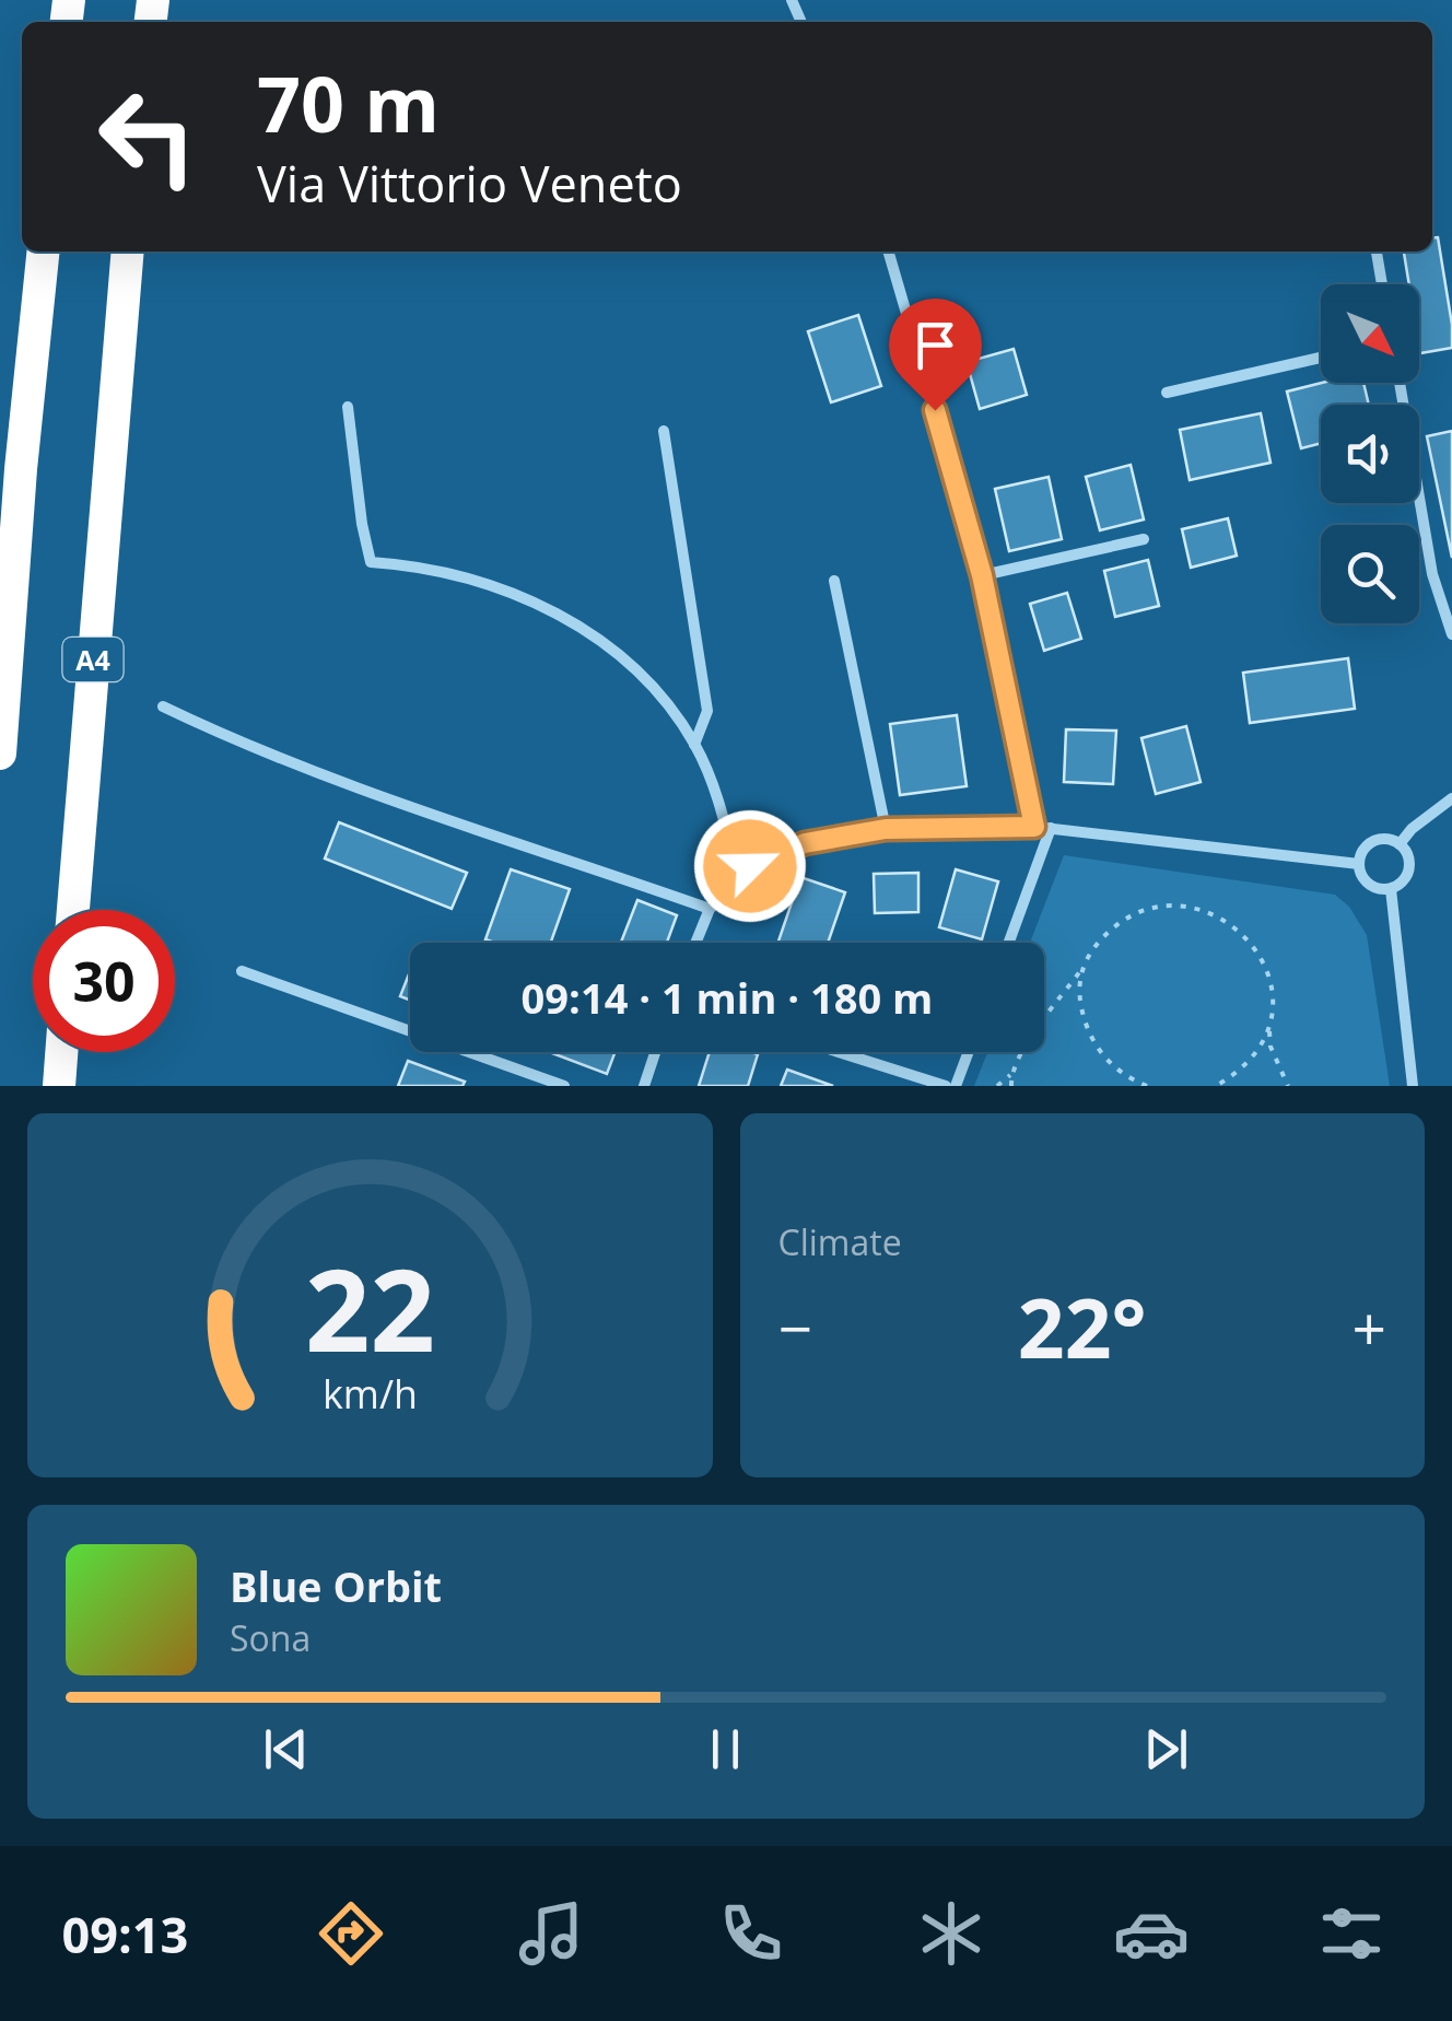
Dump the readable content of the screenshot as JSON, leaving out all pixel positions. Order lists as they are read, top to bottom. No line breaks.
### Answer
{"streets":{"highway":["A4"]},"north":"bottom right","page":{"turn":["70 m","Via Vittorio Veneto"],"limit":"30","trip":"09:14 · 1 min · 180 m","tile":"Climate","heat":["−","22°","+"],"song":["Blue Orbit","Sona"],"tabs":"09:13","gauge":["22","km/h"]}}
